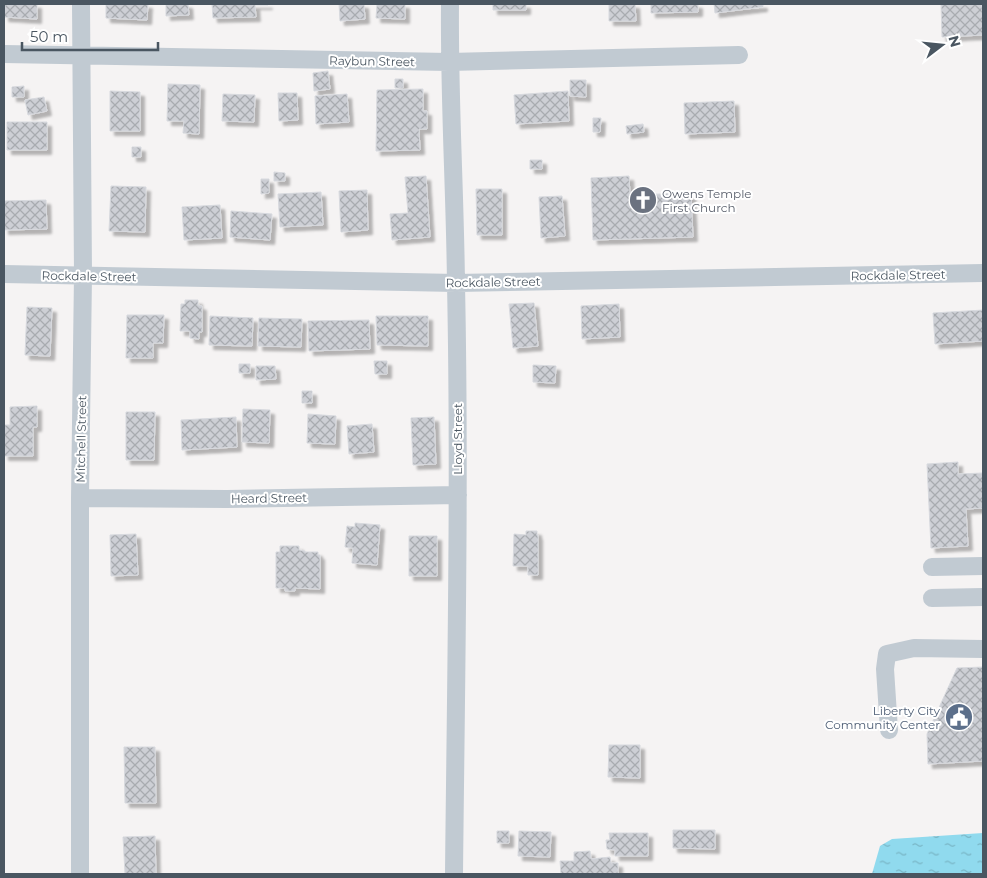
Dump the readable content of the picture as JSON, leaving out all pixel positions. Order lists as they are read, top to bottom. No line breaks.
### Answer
{"streets":{"street":["Raybun Street","Rockdale Street","Mitchell Street","Lloyd Street","Heard Street"]},"crossings":[["Raybun Street","Mitchell Street"],["Raybun Street","Lloyd Street"],["Rockdale Street","Mitchell Street"],["Rockdale Street","Lloyd Street"],["Mitchell Street","Heard Street"],["Lloyd Street","Heard Street"]],"places":{"church":["Owens Temple First Church"],"public building":["Liberty City Community Center"]},"scale_bar":"50 m","north":"right"}
